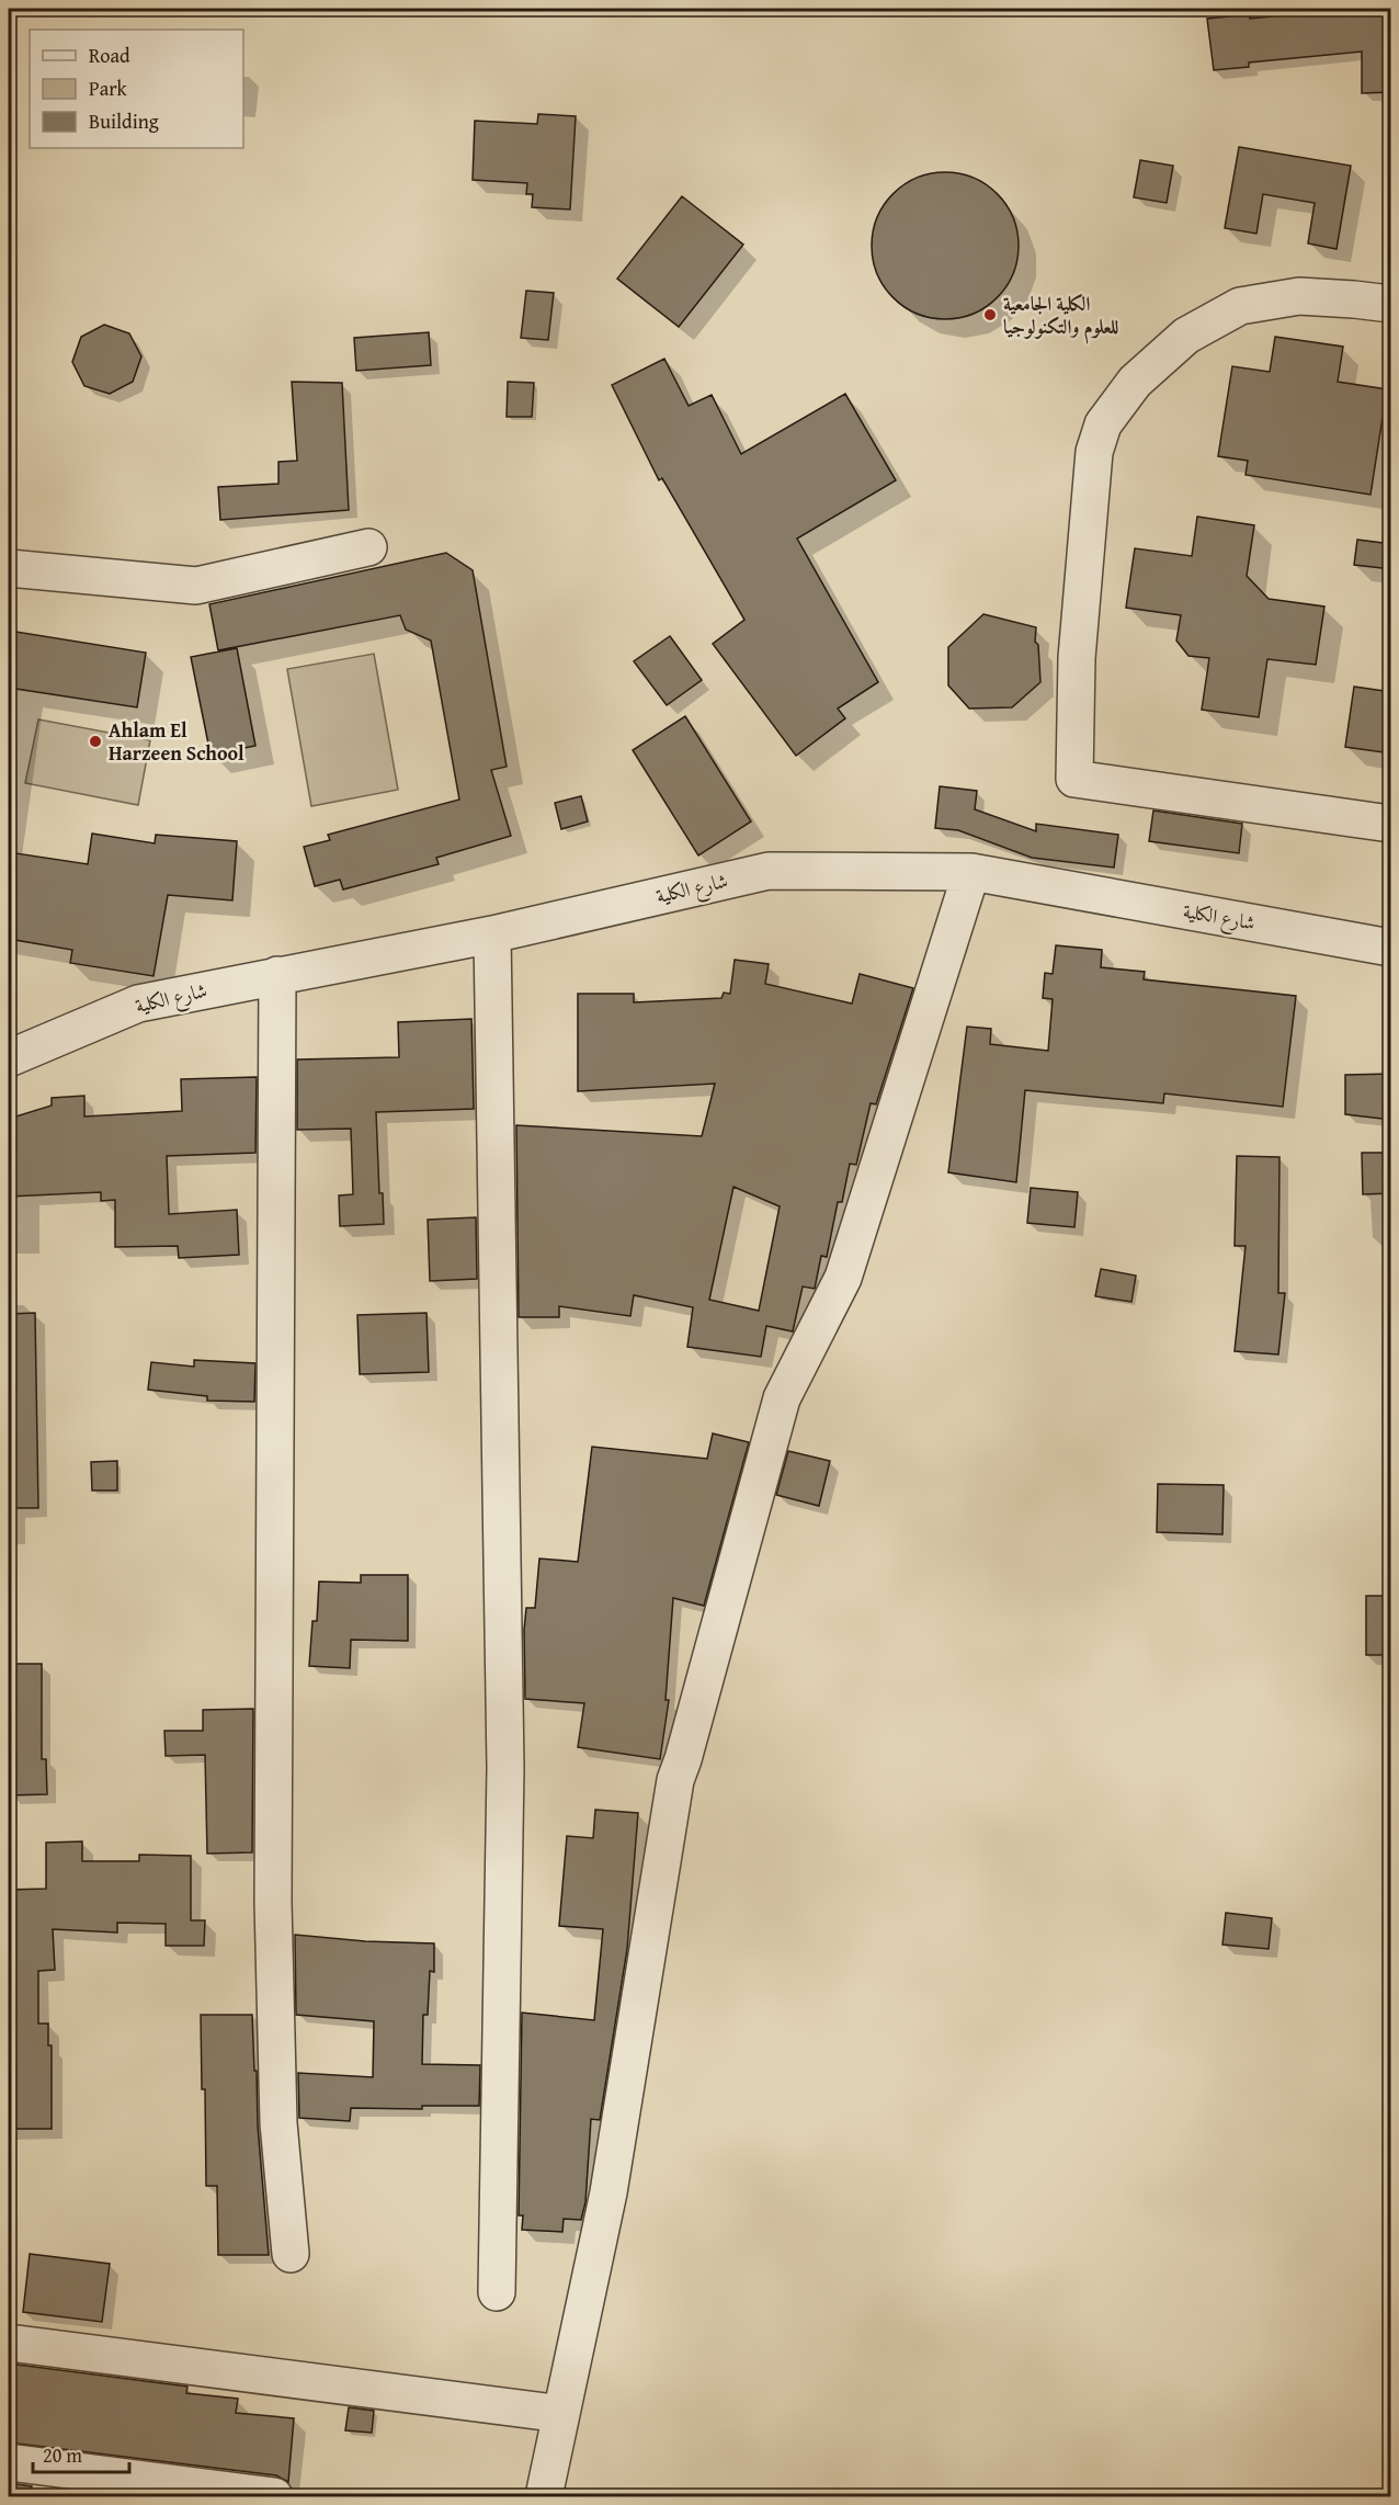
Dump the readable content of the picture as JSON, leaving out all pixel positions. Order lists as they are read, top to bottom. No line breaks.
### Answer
{"streets":{"street":["شارع الكلية"]},"places":["الكلية الجامعية للعلوم والتكنولوجيا","Ahlam El Harzeen School"],"legend":["Road","Park","Building"],"scale_bar":"20 m"}
